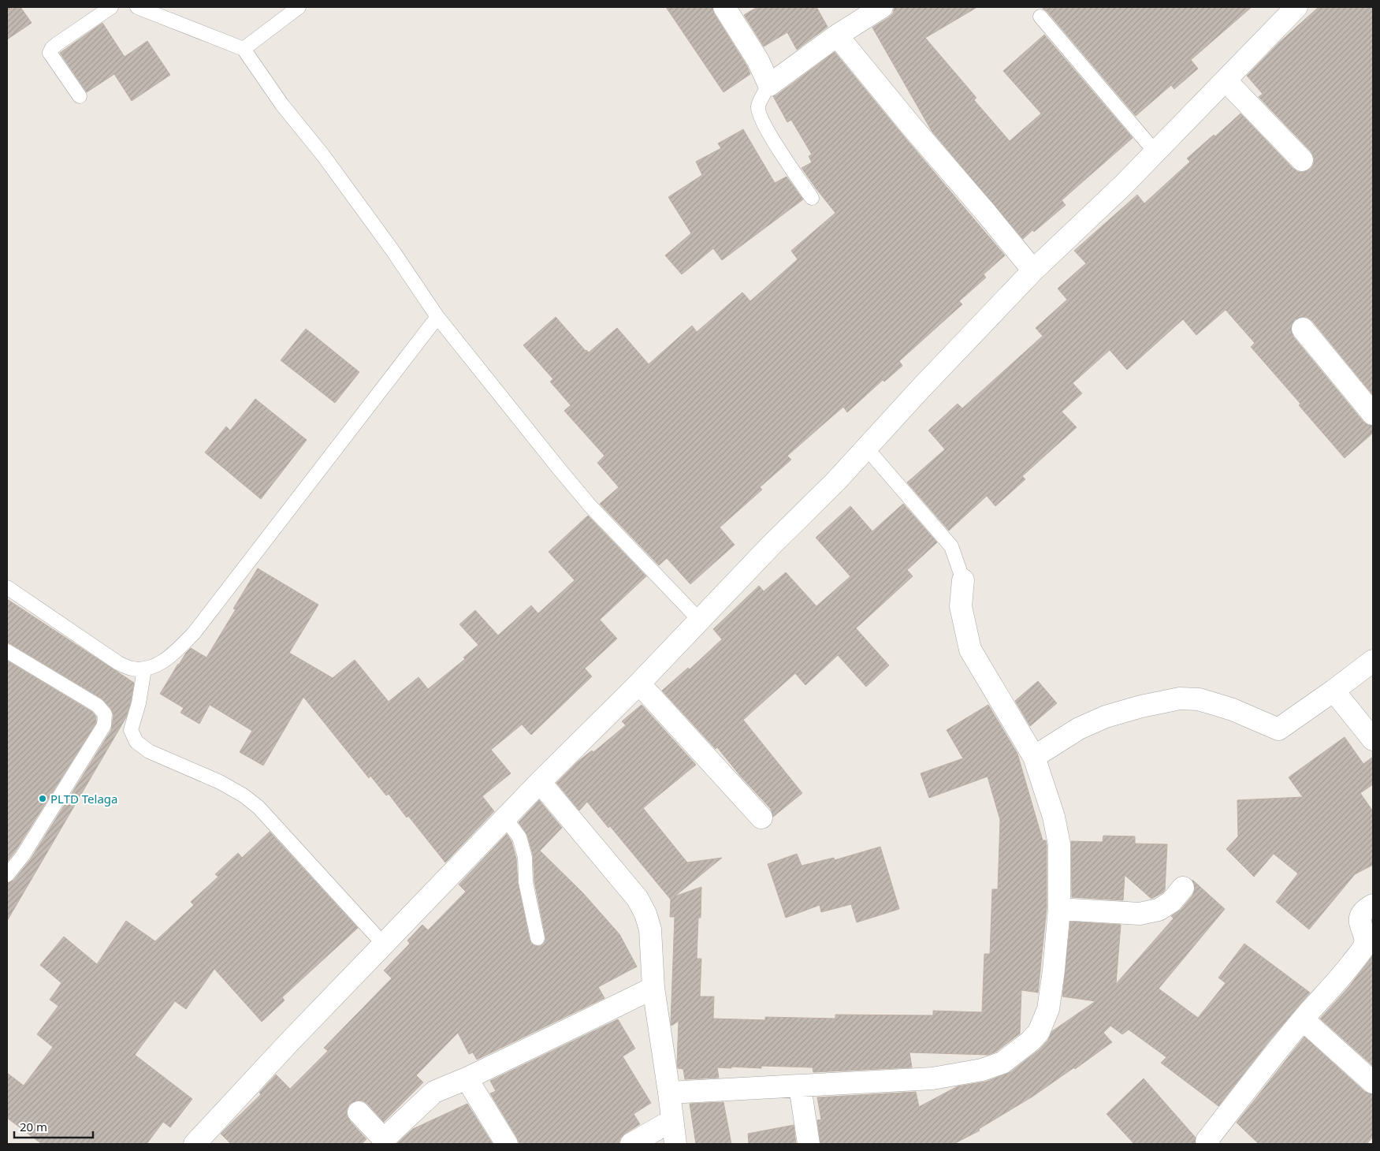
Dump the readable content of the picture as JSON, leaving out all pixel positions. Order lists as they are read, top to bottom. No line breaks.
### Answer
{"places":["PLTD Telaga"],"scale_bar":"20 m"}
